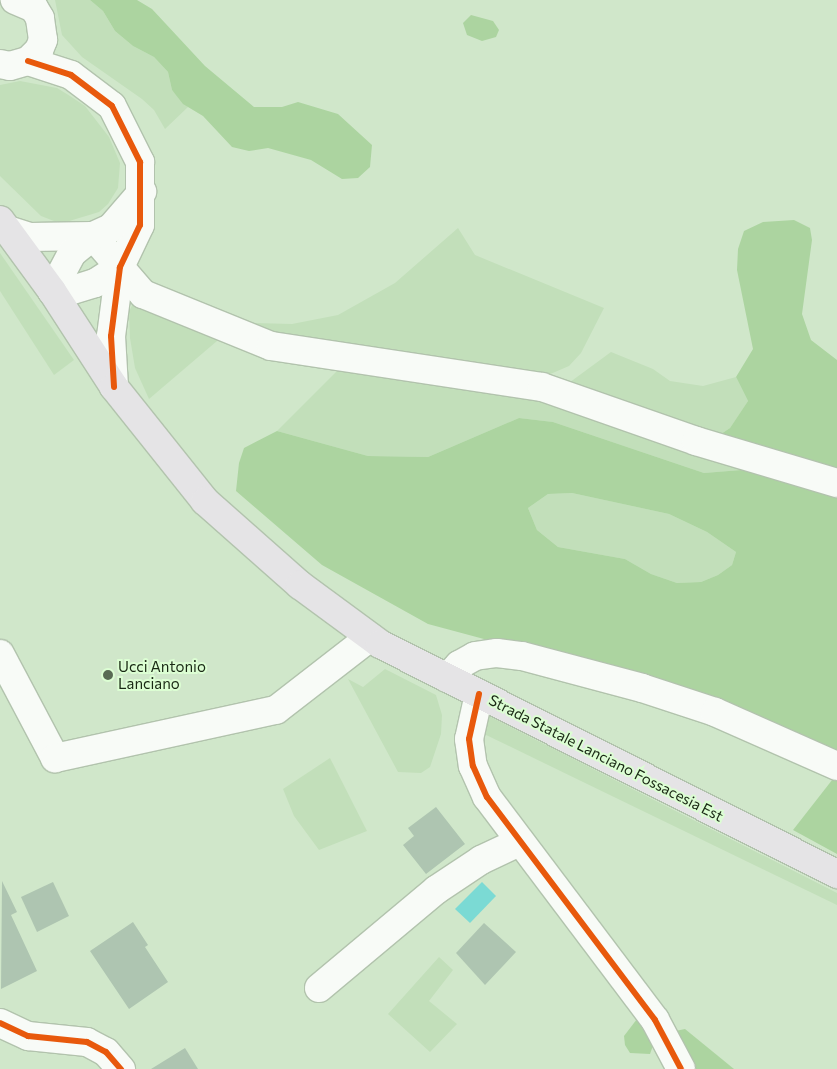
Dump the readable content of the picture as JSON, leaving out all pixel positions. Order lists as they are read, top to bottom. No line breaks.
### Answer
{"streets":{"main road":["Strada Statale Lanciano Fossacesia Est"]},"places":["Ucci Antonio Lanciano"]}
